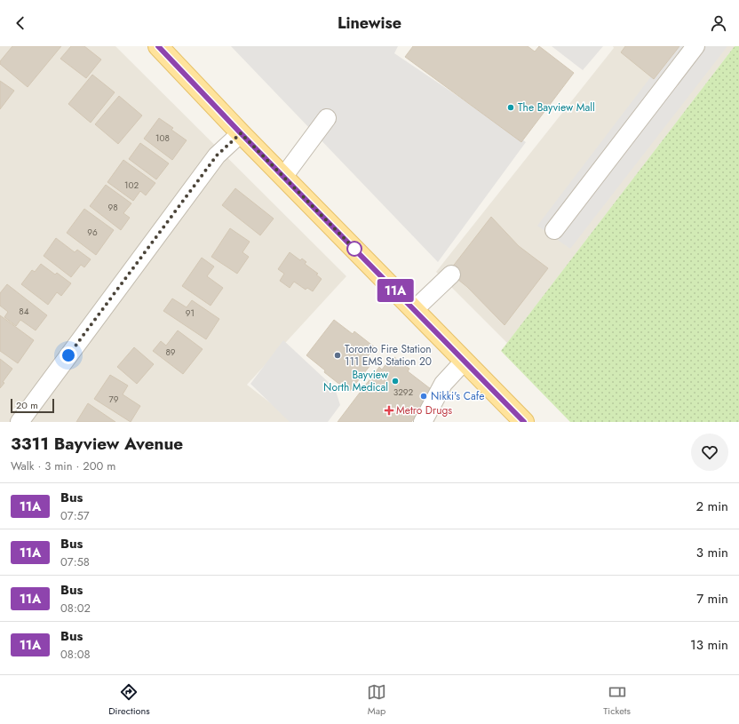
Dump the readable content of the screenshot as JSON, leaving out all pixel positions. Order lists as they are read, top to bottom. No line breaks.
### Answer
{"places":{"other":["The Bayview Mall","Toronto Fire Station 111 EMS Station 20","Bayview North Medical","Nikki's Cafe"],"health":["Metro Drugs"]},"lines":["bus line 11A"],"house_numbers":["108","102","98","96","84","91","89","3292","79"],"scale_bar":"20 m","page":{"header":"Linewise","on_map":"11A","scale":"20 m","heading":["3311 Bayview Avenue","Walk · 3 min · 200 m"],"list":[{"mark":"11A","name":"Bus","note":"07:57","value":"2 min"},{"mark":"11A","name":"Bus","note":"07:58","value":"3 min"},{"mark":"11A","name":"Bus","note":"08:02","value":"7 min"},{"mark":"11A","name":"Bus","note":"08:08","value":"13 min"}],"tabs":["Directions","Map","Tickets"]}}
